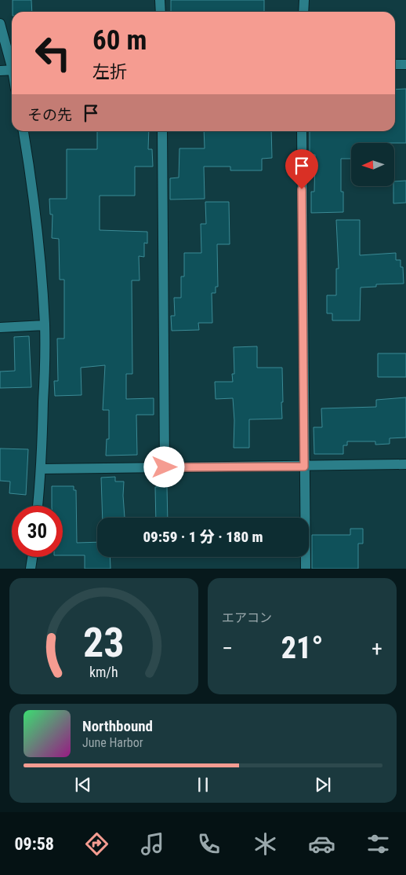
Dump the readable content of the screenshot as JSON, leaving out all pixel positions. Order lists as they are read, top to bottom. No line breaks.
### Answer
{"north":"left","page":{"turn":["60 m","左折"],"then":"その先","limit":"30","trip":"09:59 · 1 分 · 180 m","tile":"エアコン","heat":["−","21°","+"],"song":["Northbound","June Harbor"],"tabs":"09:58","gauge":["23","km/h"]}}
